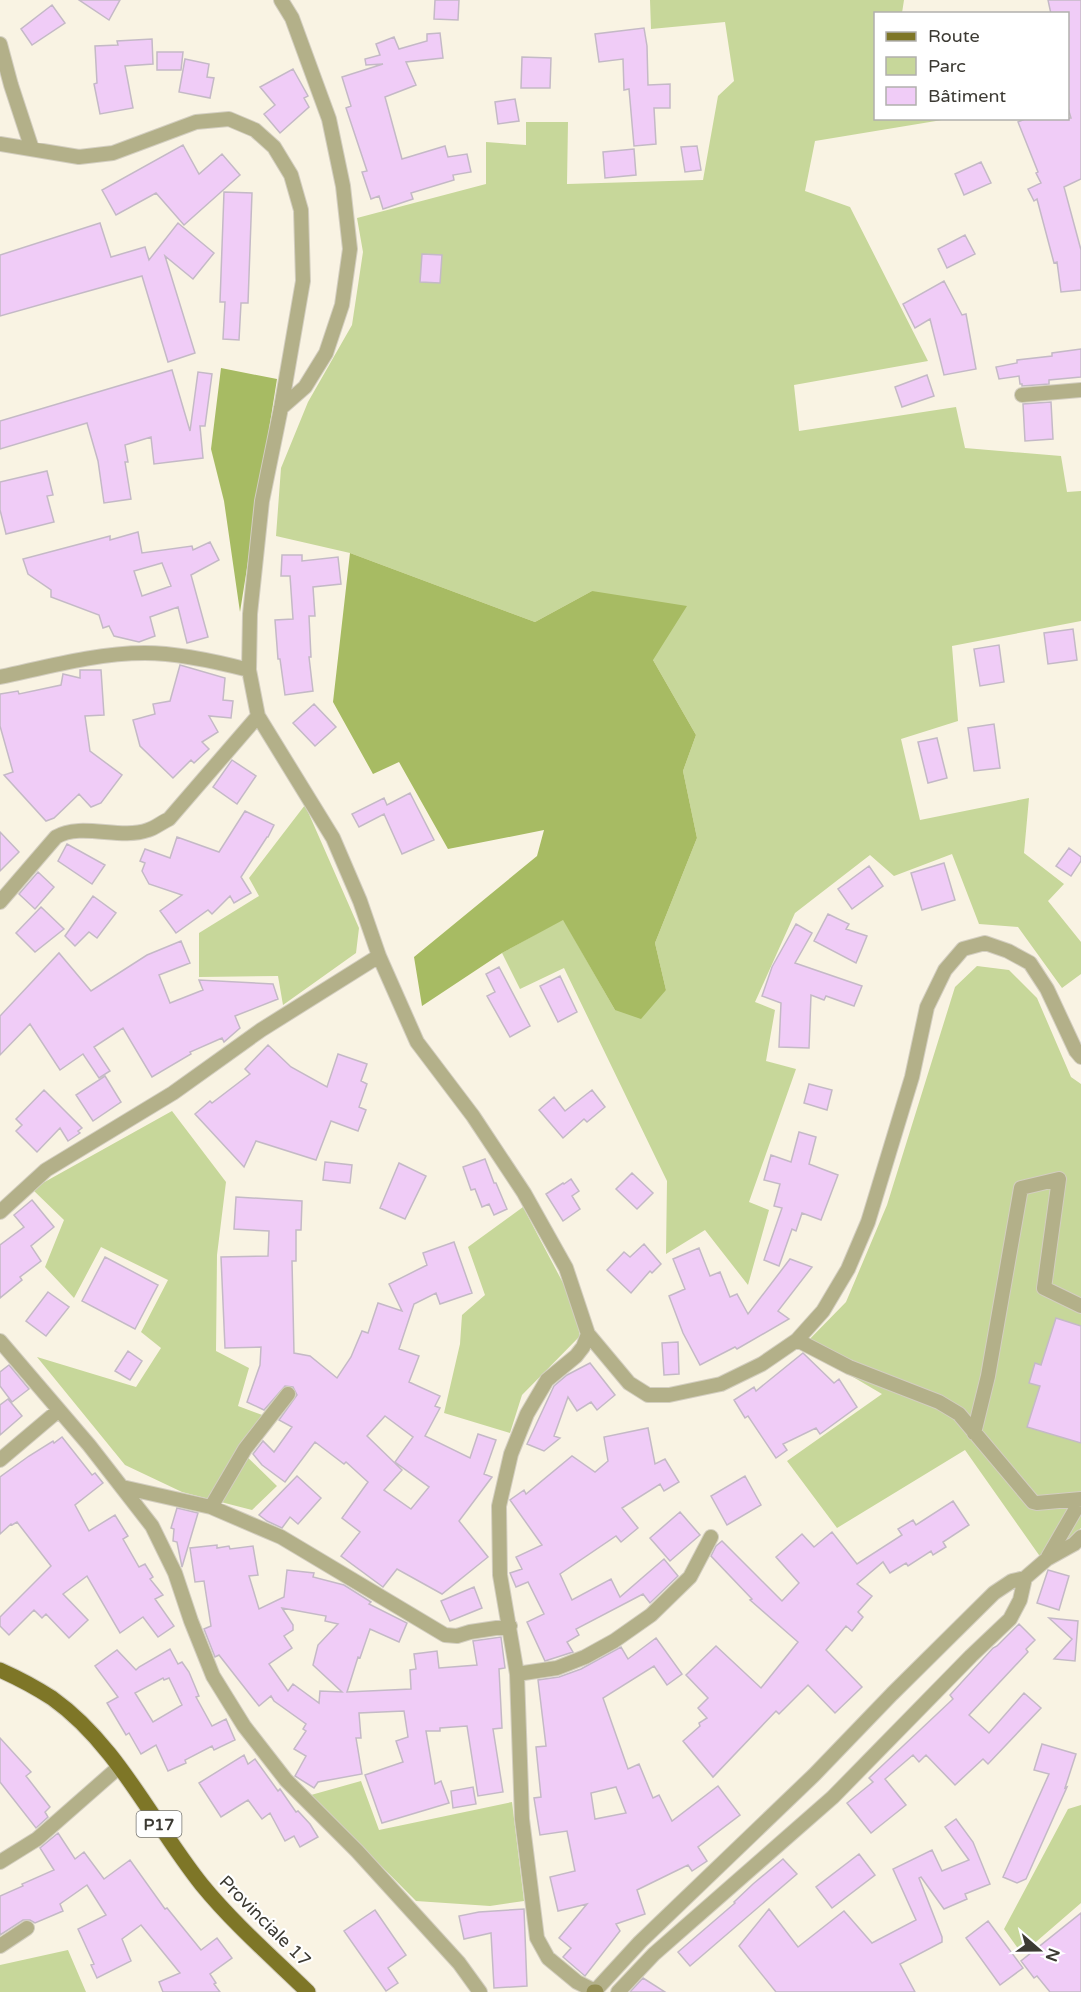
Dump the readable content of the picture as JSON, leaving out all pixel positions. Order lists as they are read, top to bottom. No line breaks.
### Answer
{"streets":{"main road":["P17","Provinciale 17"]},"legend":["Route","Parc","Bâtiment"],"north":"right"}
